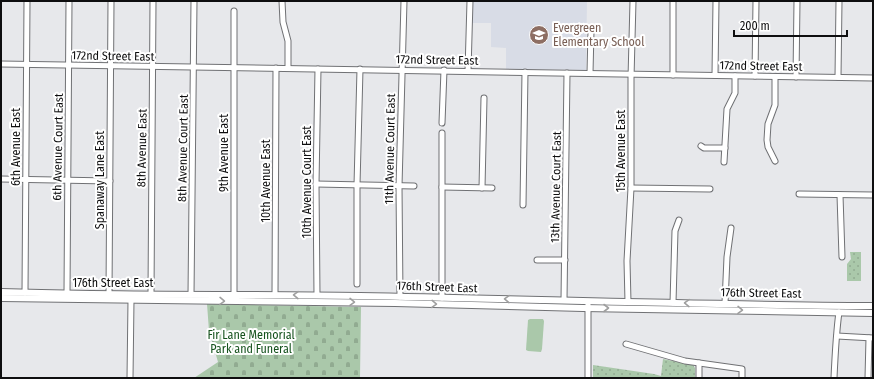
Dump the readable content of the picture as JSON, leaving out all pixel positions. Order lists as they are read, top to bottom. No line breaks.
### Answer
{"streets":{"main road":["176th Street East"],"street":["172nd Street East","6th Avenue East","6th Avenue Court East","8th Avenue East","8th Avenue Court East","11th Avenue Court East","15th Avenue East","9th Avenue East","Spanaway Lane East","10th Avenue East","10th Avenue Court East","13th Avenue Court East"]},"crossings":[["172nd Street East","6th Avenue East"],["172nd Street East","6th Avenue Court East"],["172nd Street East","8th Avenue East"],["172nd Street East","8th Avenue Court East"],["172nd Street East","11th Avenue Court East"],["172nd Street East","15th Avenue East"],["172nd Street East","9th Avenue East"],["172nd Street East","Spanaway Lane East"],["172nd Street East","10th Avenue East"],["172nd Street East","10th Avenue Court East"],["172nd Street East","13th Avenue Court East"],["6th Avenue East","176th Street East"],["6th Avenue Court East","176th Street East"],["8th Avenue East","176th Street East"],["8th Avenue Court East","176th Street East"],["11th Avenue Court East","176th Street East"],["15th Avenue East","176th Street East"],["9th Avenue East","176th Street East"],["Spanaway Lane East","176th Street East"],["10th Avenue East","176th Street East"],["10th Avenue Court East","176th Street East"],["13th Avenue Court East","176th Street East"]],"parks":["Fir Lane Memorial Park and Funeral"],"places":{"school or university":["Evergreen Elementary School"]},"scale_bar":"200 m"}
